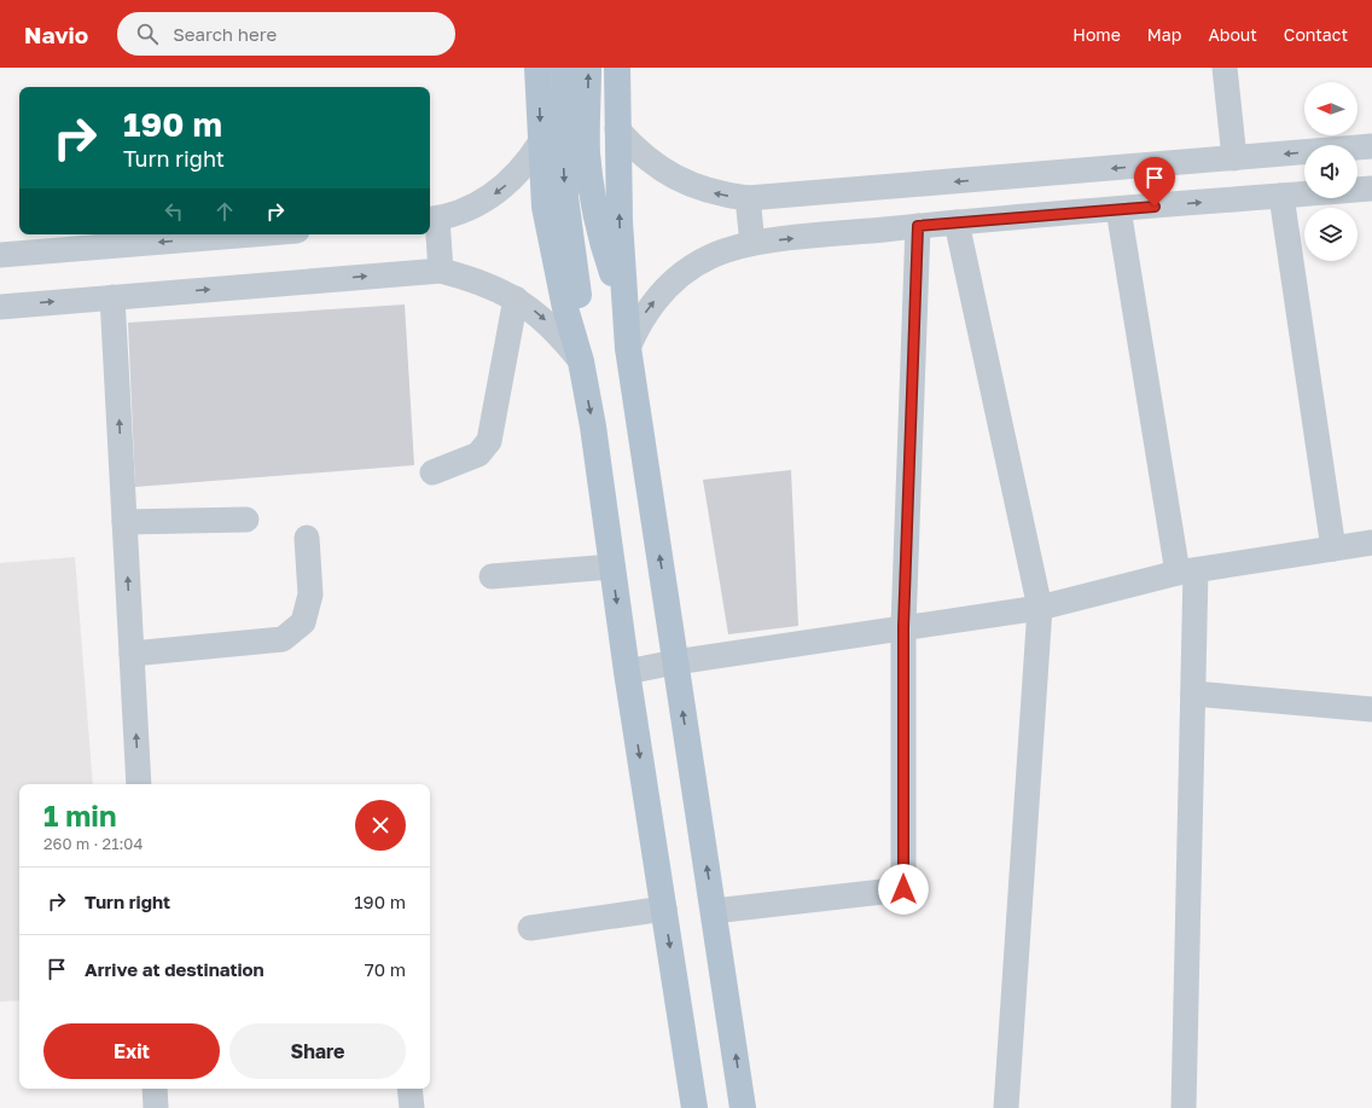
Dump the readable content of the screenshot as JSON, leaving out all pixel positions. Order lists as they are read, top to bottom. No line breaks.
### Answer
{"north":"left","page":{"header":"Navio","search":"Search here","nav":["Home","Map","About","Contact"],"turn":["190 m","Turn right"],"heading":["1 min","260 m · 21:04"],"list":[{"name":"Turn right","value":"190 m"},{"name":"Arrive at destination","value":"70 m"}],"buttons":["Exit","Share"]}}
